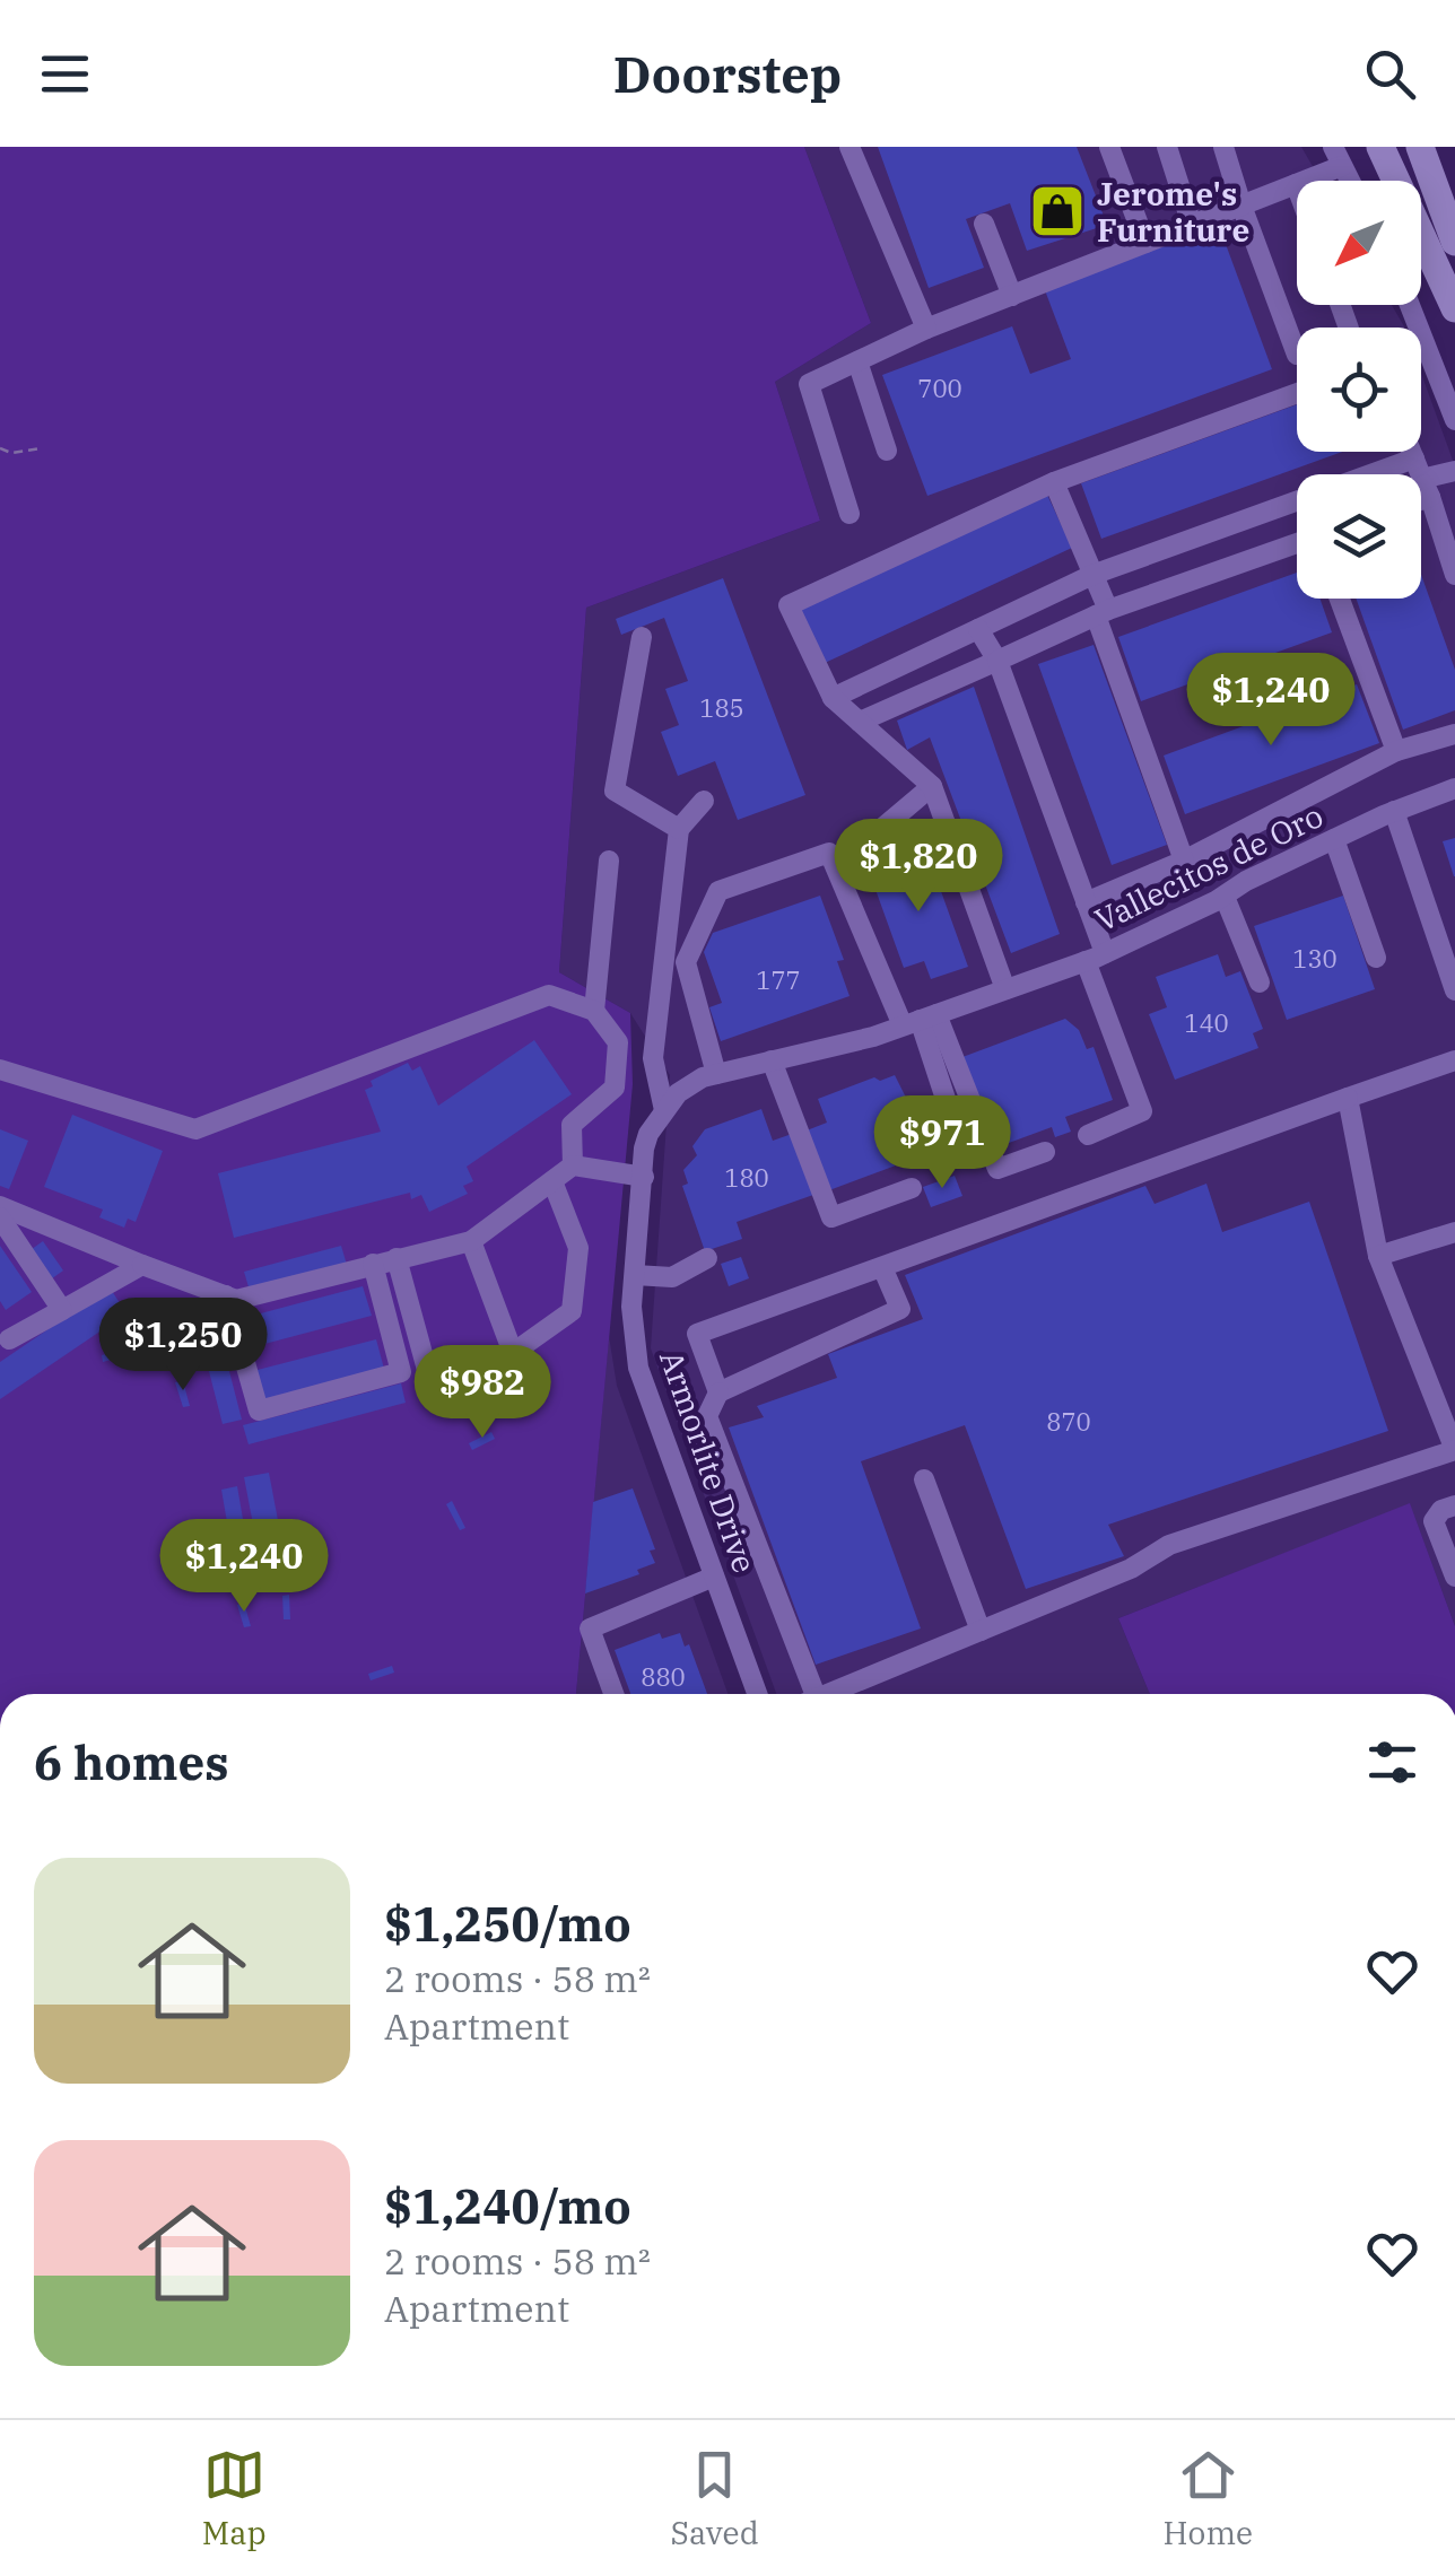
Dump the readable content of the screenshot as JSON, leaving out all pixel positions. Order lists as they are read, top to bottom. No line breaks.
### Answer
{"streets":{"street":["Vallecitos de Oro","Armorlite Drive"]},"crossings":[["Vallecitos de Oro","Armorlite Drive"]],"places":{"shop":["Jerome's Furniture"]},"house_numbers":["700","185","130","177","140","180","870","880"],"north":"bottom left","page":{"header":"Doorstep","price":["$1,240","$1,820","$971","$1,250","$982","$1,240"],"heading":"6 homes","list":[{"name":"$1,250/mo","note":"2 rooms · 58 m² · Apartment"},{"name":"$1,240/mo","note":"2 rooms · 58 m² · Apartment"}],"tabs":["Map","Saved","Home"]}}
